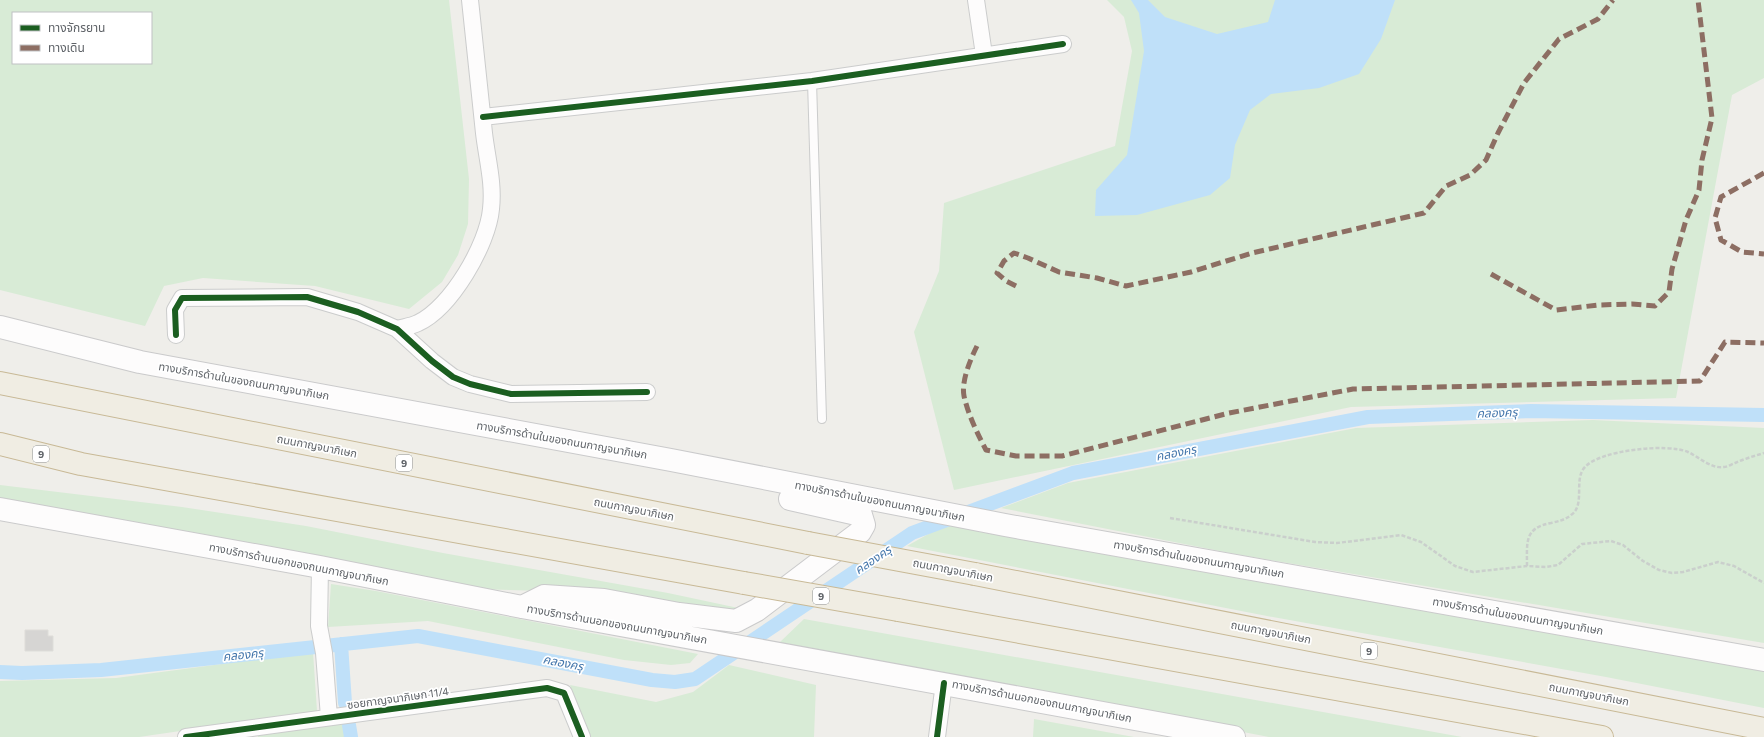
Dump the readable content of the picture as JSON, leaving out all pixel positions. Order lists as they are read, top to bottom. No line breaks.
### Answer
{"streets":{"highway":["ถนนกาญจนาภิเษก","9"],"main road":["ทางบริการด้านในของถนนกาญจนาภิเษก","ทางบริการด้านนอกของถนนกาญจนาภิเษก"],"street":["ซอยกาญจนาภิเษก 11/4"]},"water":["คลองครุ"],"legend":["ทางจักรยาน","ทางเดิน"]}
